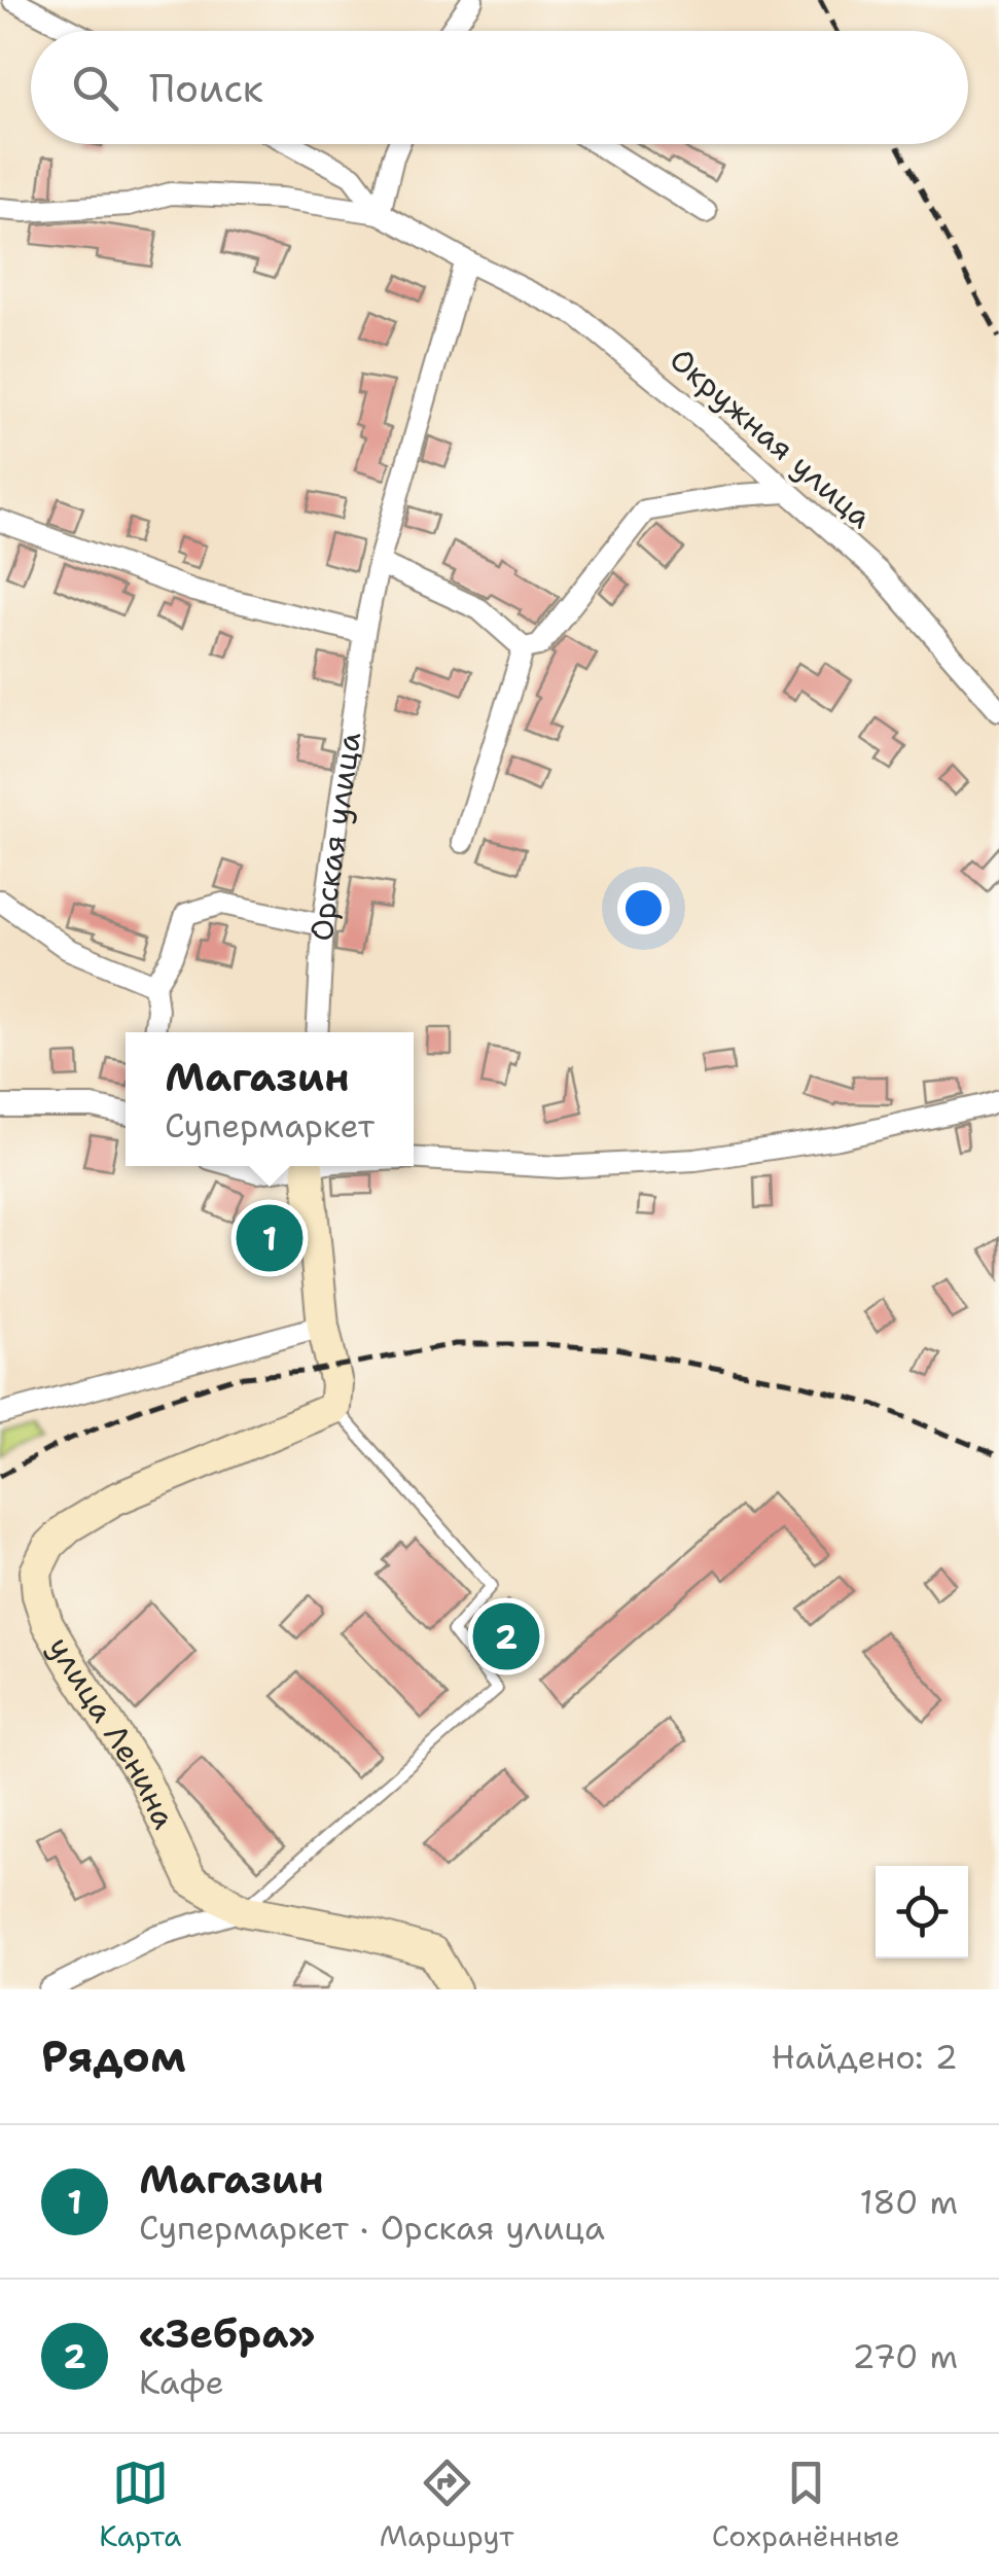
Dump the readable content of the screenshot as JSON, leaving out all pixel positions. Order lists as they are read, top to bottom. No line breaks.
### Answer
{"streets":{"street":["Окружная улица","Орская улица","улица Ленина"]},"crossings":[["Окружная улица","Орская улица"]],"page":{"search":"Поиск","popup":["Магазин","Супермаркет"],"pins":["1","2"],"heading":["Рядом","Найдено: 2"],"list":[{"mark":"1","name":"Магазин","note":"Супермаркет · Орская улица","value":"180 m"},{"mark":"2","name":"«Зебра»","note":"Кафе","value":"270 m"}],"nav":["Карта","Маршрут","Сохранённые"]}}
